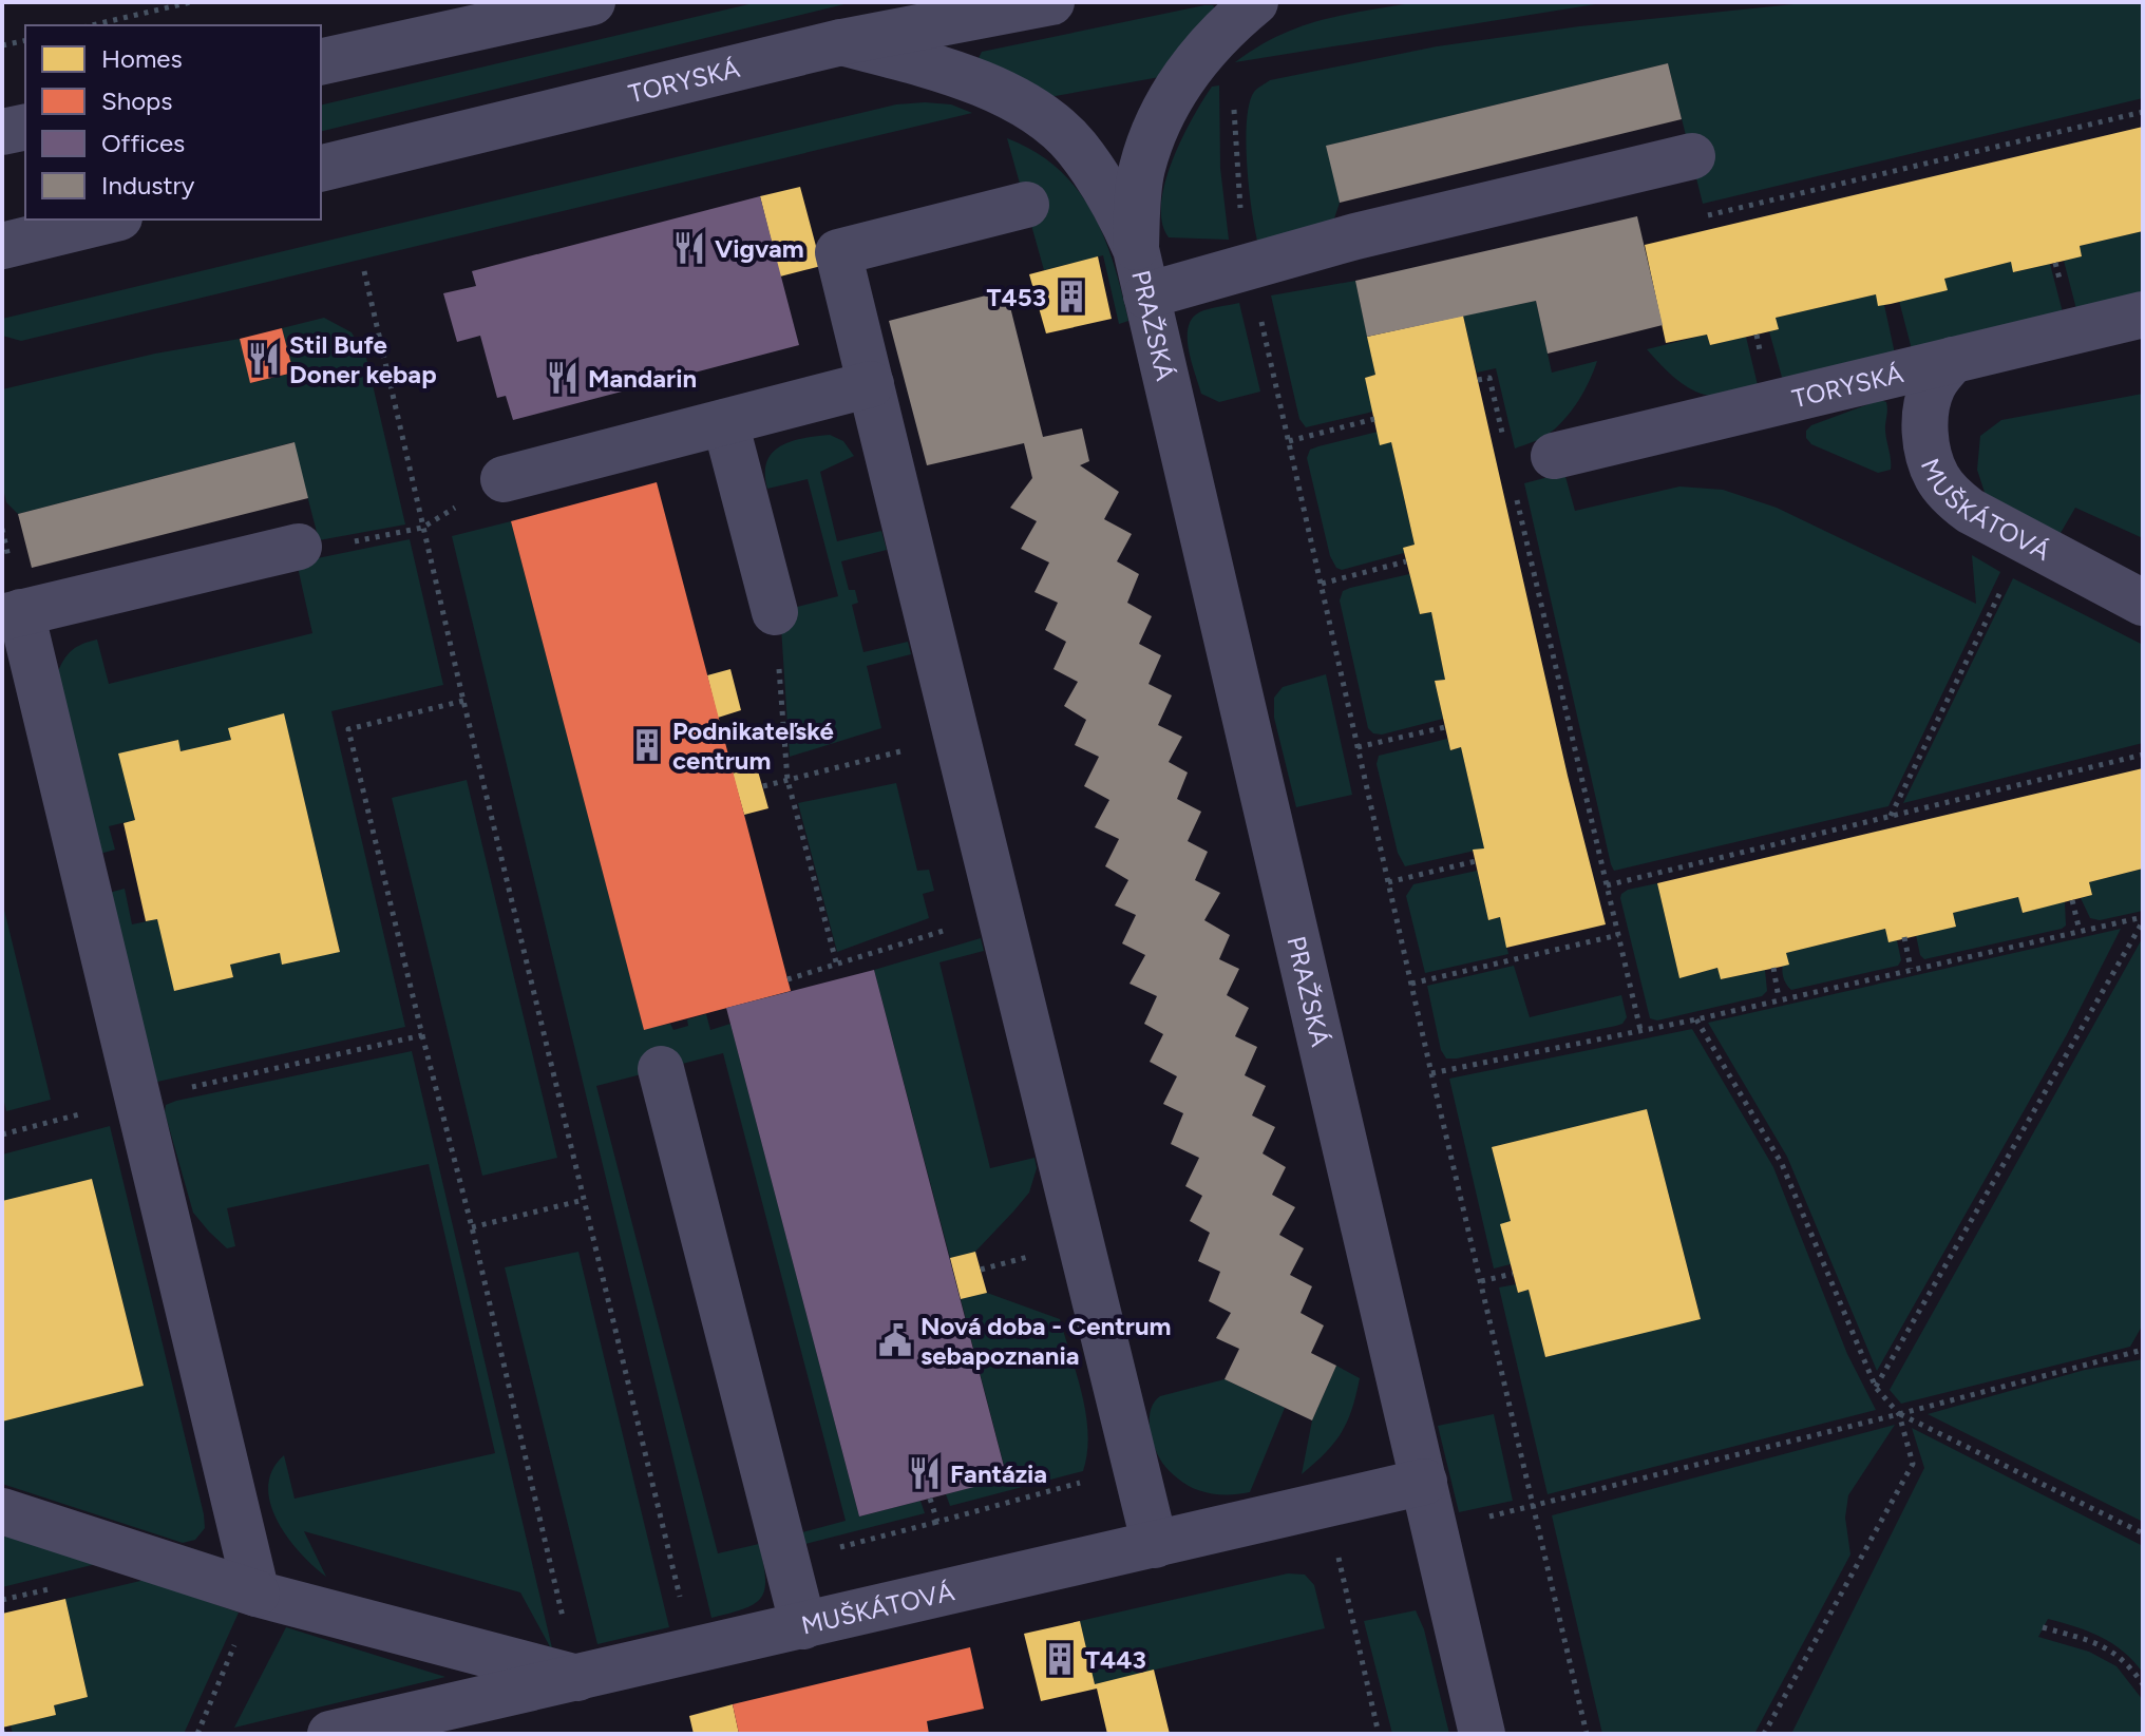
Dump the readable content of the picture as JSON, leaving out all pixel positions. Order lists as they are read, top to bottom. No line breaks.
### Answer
{"streets":{"street":["TORYSKÁ","PRAŽSKÁ","MUŠKÁTOVÁ"]},"crossings":[["TORYSKÁ","MUŠKÁTOVÁ"],["PRAŽSKÁ","MUŠKÁTOVÁ"]],"places":{"restaurant":["Vigvam","Stil Bufe Doner kebap","Mandarin","Fantázia"],"building":["T453","Podnikateľské centrum","T443"],"public building":["Nová doba - Centrum sebapoznania"]},"legend":["Homes","Shops","Offices","Industry"]}
